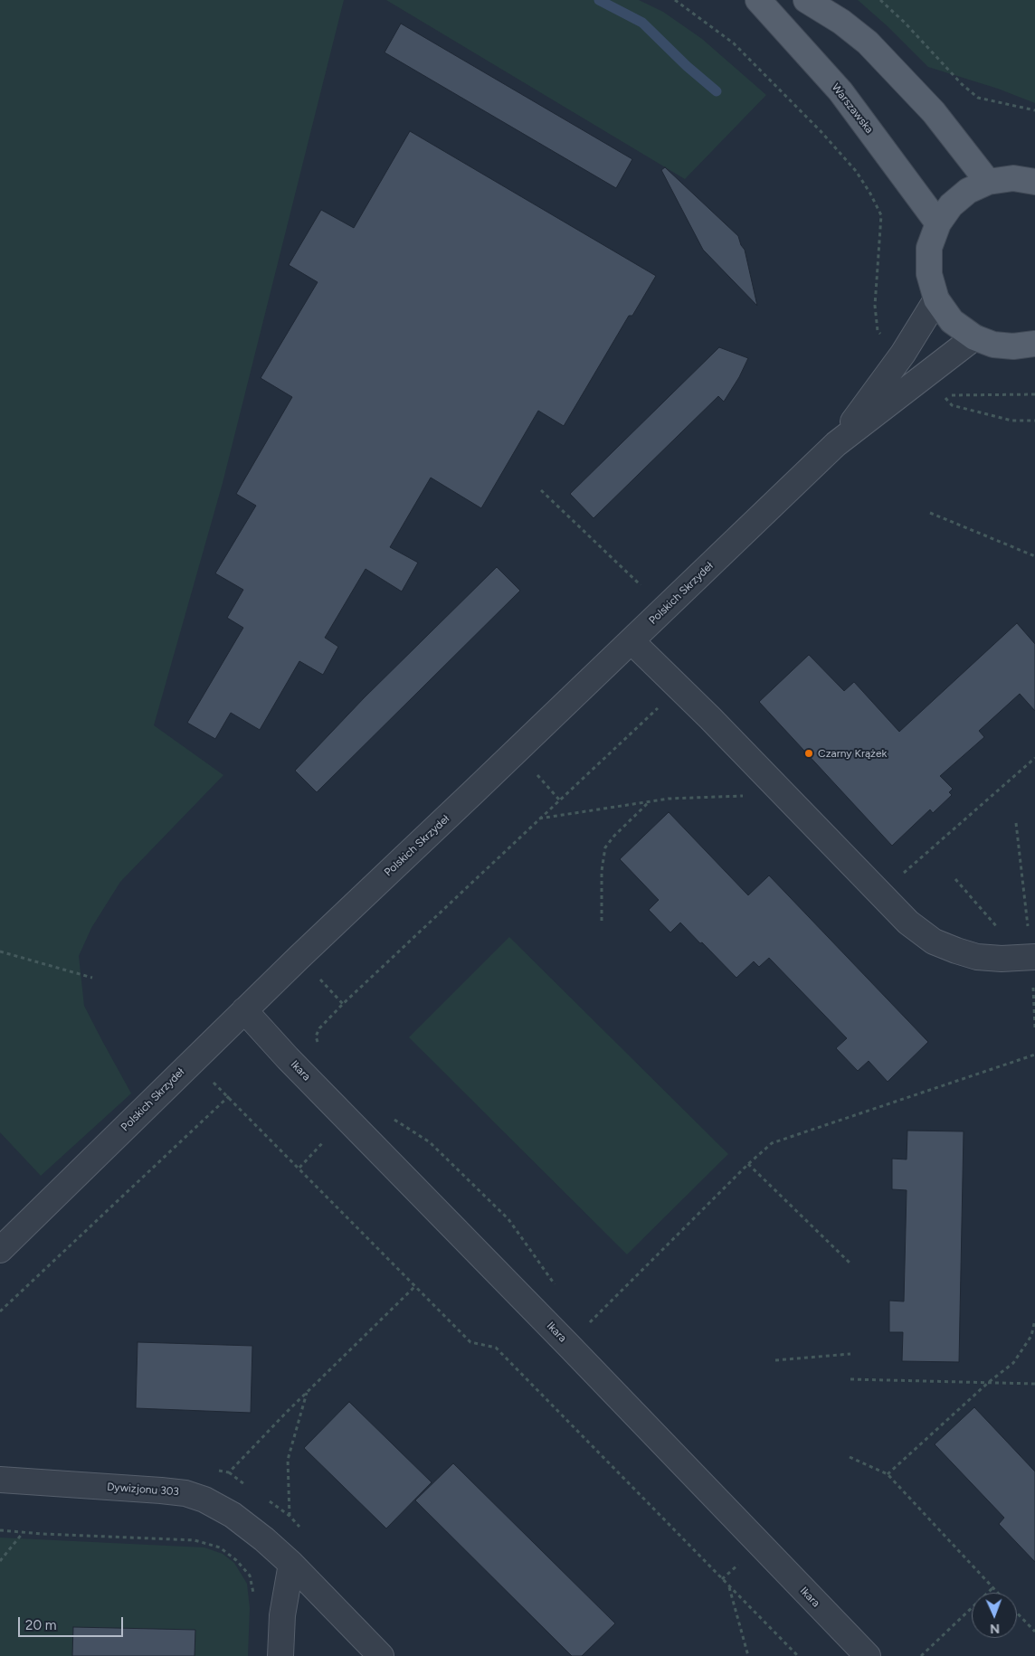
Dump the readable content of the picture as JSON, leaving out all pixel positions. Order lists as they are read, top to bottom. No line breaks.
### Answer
{"streets":{"main road":["Warszawska"],"street":["Polskich Skrzydeł","Ikara","Dywizjonu 303"]},"crossings":[["Polskich Skrzydeł","Ikara"]],"places":["Czarny Krążek"],"scale_bar":"20 m","north":"bottom"}
